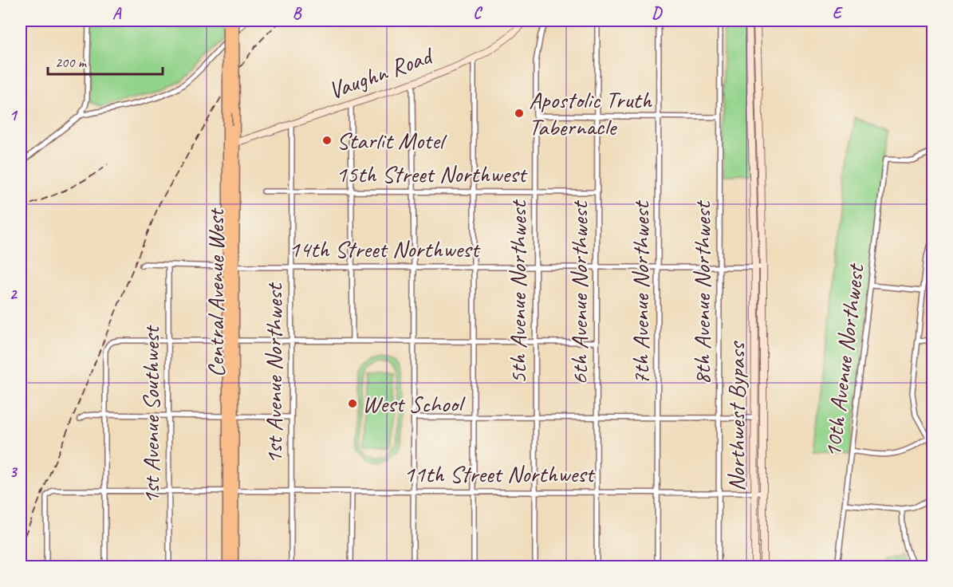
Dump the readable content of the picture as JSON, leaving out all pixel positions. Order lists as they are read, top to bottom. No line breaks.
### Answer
{"streets":{"highway":["Central Avenue West"],"main road":["Vaughn Road","Northwest Bypass"],"street":["15th Street Northwest","14th Street Northwest","5th Avenue Northwest","6th Avenue Northwest","7th Avenue Northwest","8th Avenue Northwest","10th Avenue Northwest","1st Avenue Northwest","1st Avenue Southwest","11th Street Northwest"]},"crossings":[["Vaughn Road","Central Avenue West"],["Vaughn Road","1st Avenue Northwest"],["15th Street Northwest","5th Avenue Northwest"],["15th Street Northwest","6th Avenue Northwest"],["15th Street Northwest","1st Avenue Northwest"],["14th Street Northwest","5th Avenue Northwest"],["14th Street Northwest","Central Avenue West"],["14th Street Northwest","6th Avenue Northwest"],["14th Street Northwest","7th Avenue Northwest"],["14th Street Northwest","8th Avenue Northwest"],["14th Street Northwest","1st Avenue Northwest"],["14th Street Northwest","1st Avenue Southwest"],["14th Street Northwest","Northwest Bypass"],["5th Avenue Northwest","11th Street Northwest"],["Central Avenue West","11th Street Northwest"],["6th Avenue Northwest","11th Street Northwest"],["7th Avenue Northwest","11th Street Northwest"],["8th Avenue Northwest","11th Street Northwest"],["1st Avenue Northwest","11th Street Northwest"],["1st Avenue Southwest","11th Street Northwest"],["Northwest Bypass","11th Street Northwest"]],"places":["Apostolic Truth Tabernacle","Starlit Motel","West School"],"scale_bar":"200 m","grid":{"columns":["A","B","C","D","E"],"rows":["1","2","3"]}}
